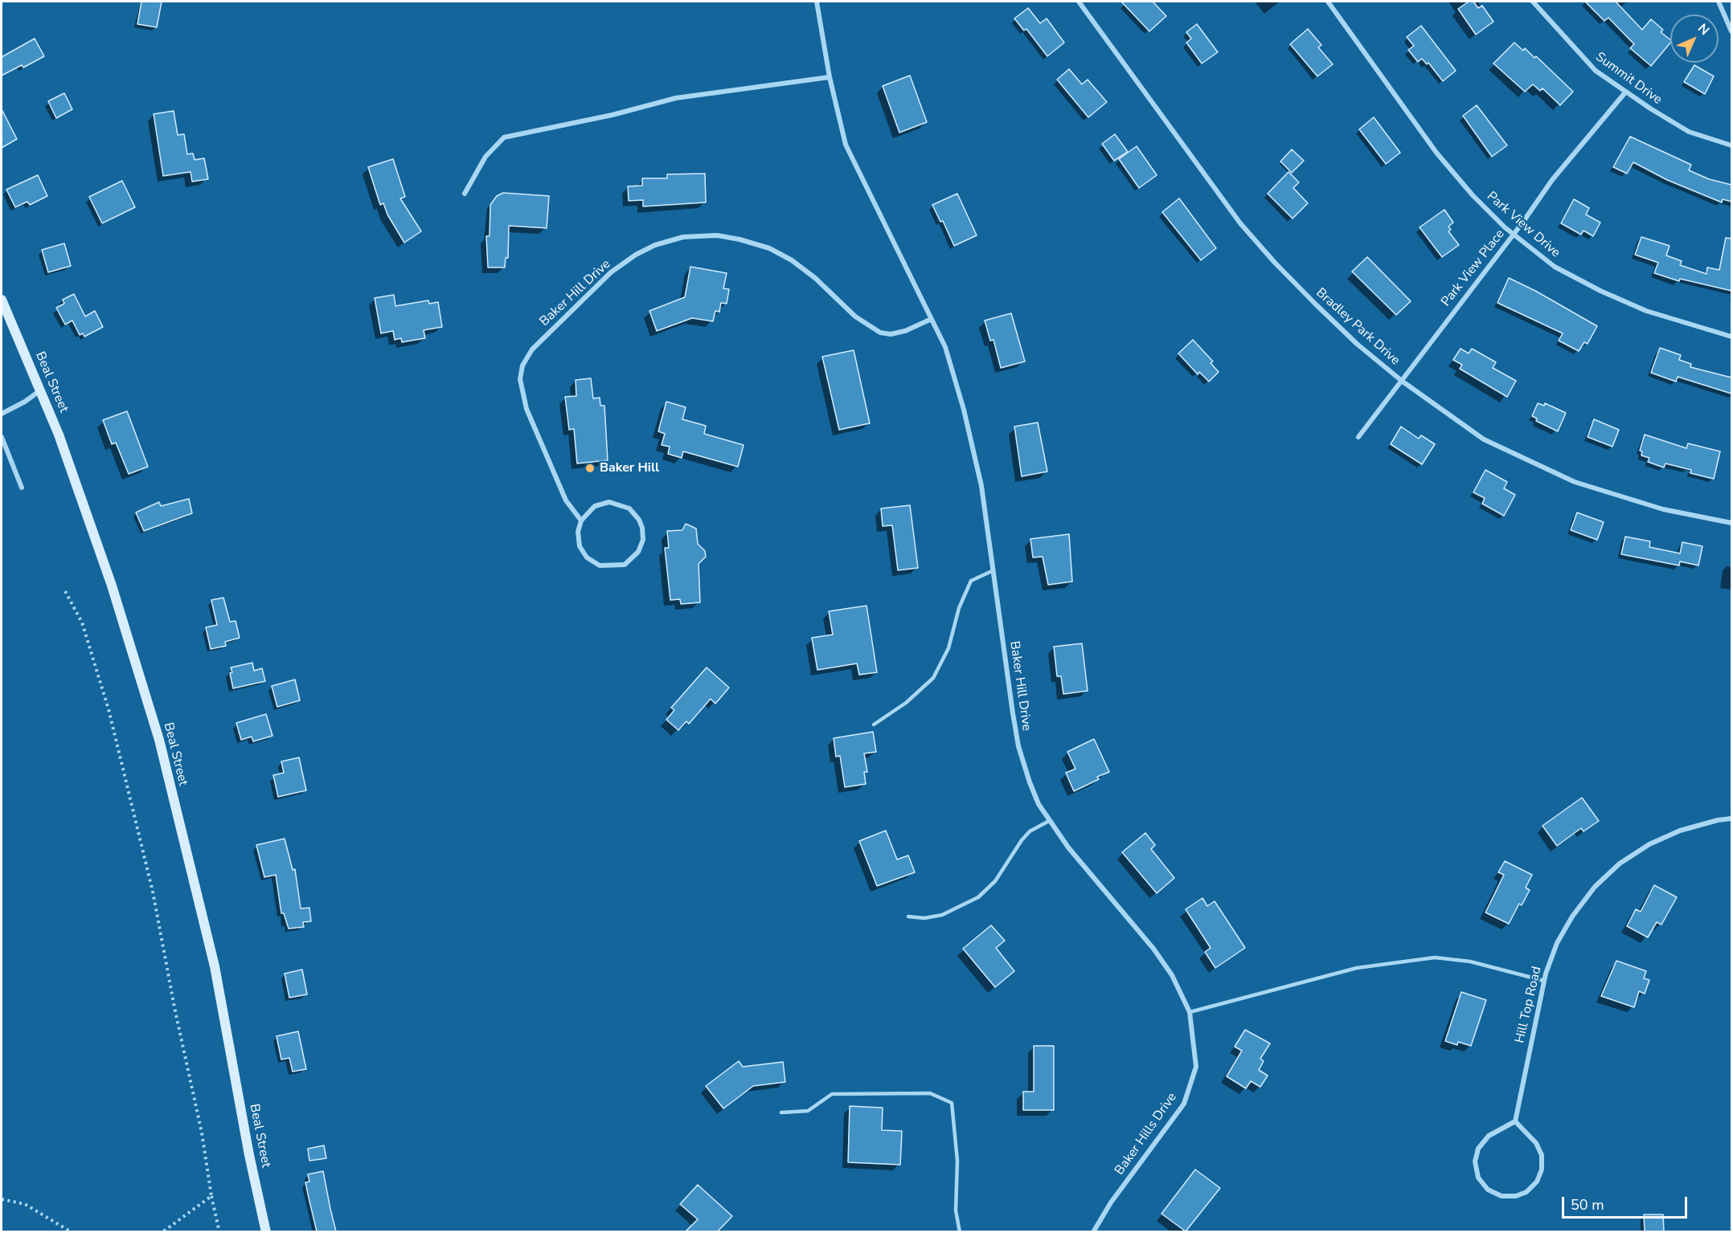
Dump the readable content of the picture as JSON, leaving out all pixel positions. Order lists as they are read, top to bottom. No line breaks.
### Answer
{"streets":{"street":["Summit Drive","Park View Drive","Park View Place","Baker Hill Drive","Bradley Park Drive","Beal Street","Hill Top Road","Baker Hills Drive"]},"crossings":[["Summit Drive","Park View Place"],["Park View Drive","Park View Place"],["Park View Place","Bradley Park Drive"],["Baker Hill Drive","Baker Hills Drive"]],"places":["Baker Hill"],"scale_bar":"50 m","north":"top right"}
